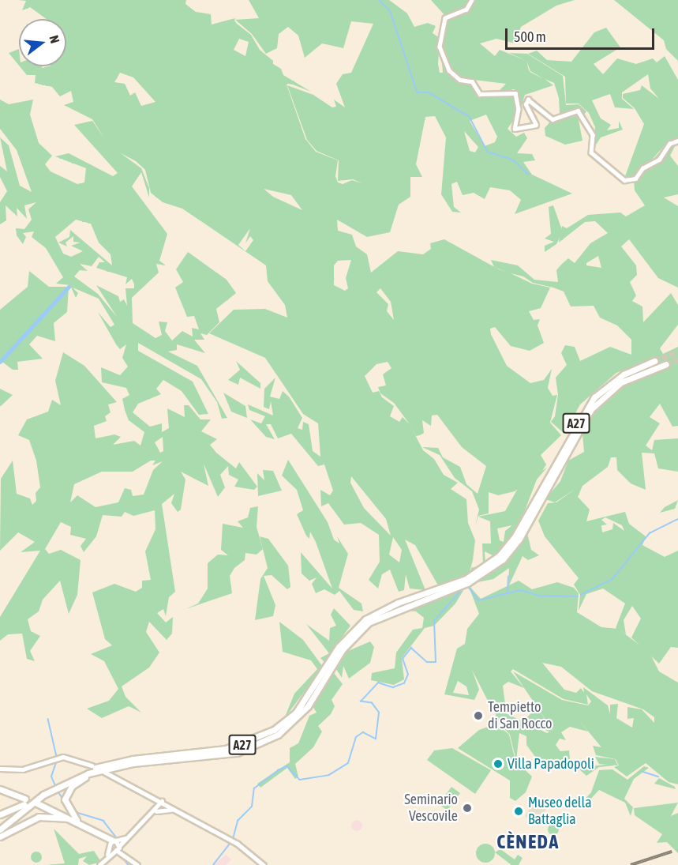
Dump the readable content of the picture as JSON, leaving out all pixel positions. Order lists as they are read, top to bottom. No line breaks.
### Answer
{"streets":{"highway":["A27"]},"districts":["CÈNEDA"],"places":["Tempietto di San Rocco","Villa Papadopoli","Seminario Vescovile","Museo della Battaglia"],"scale_bar":"500 m","north":"right"}
